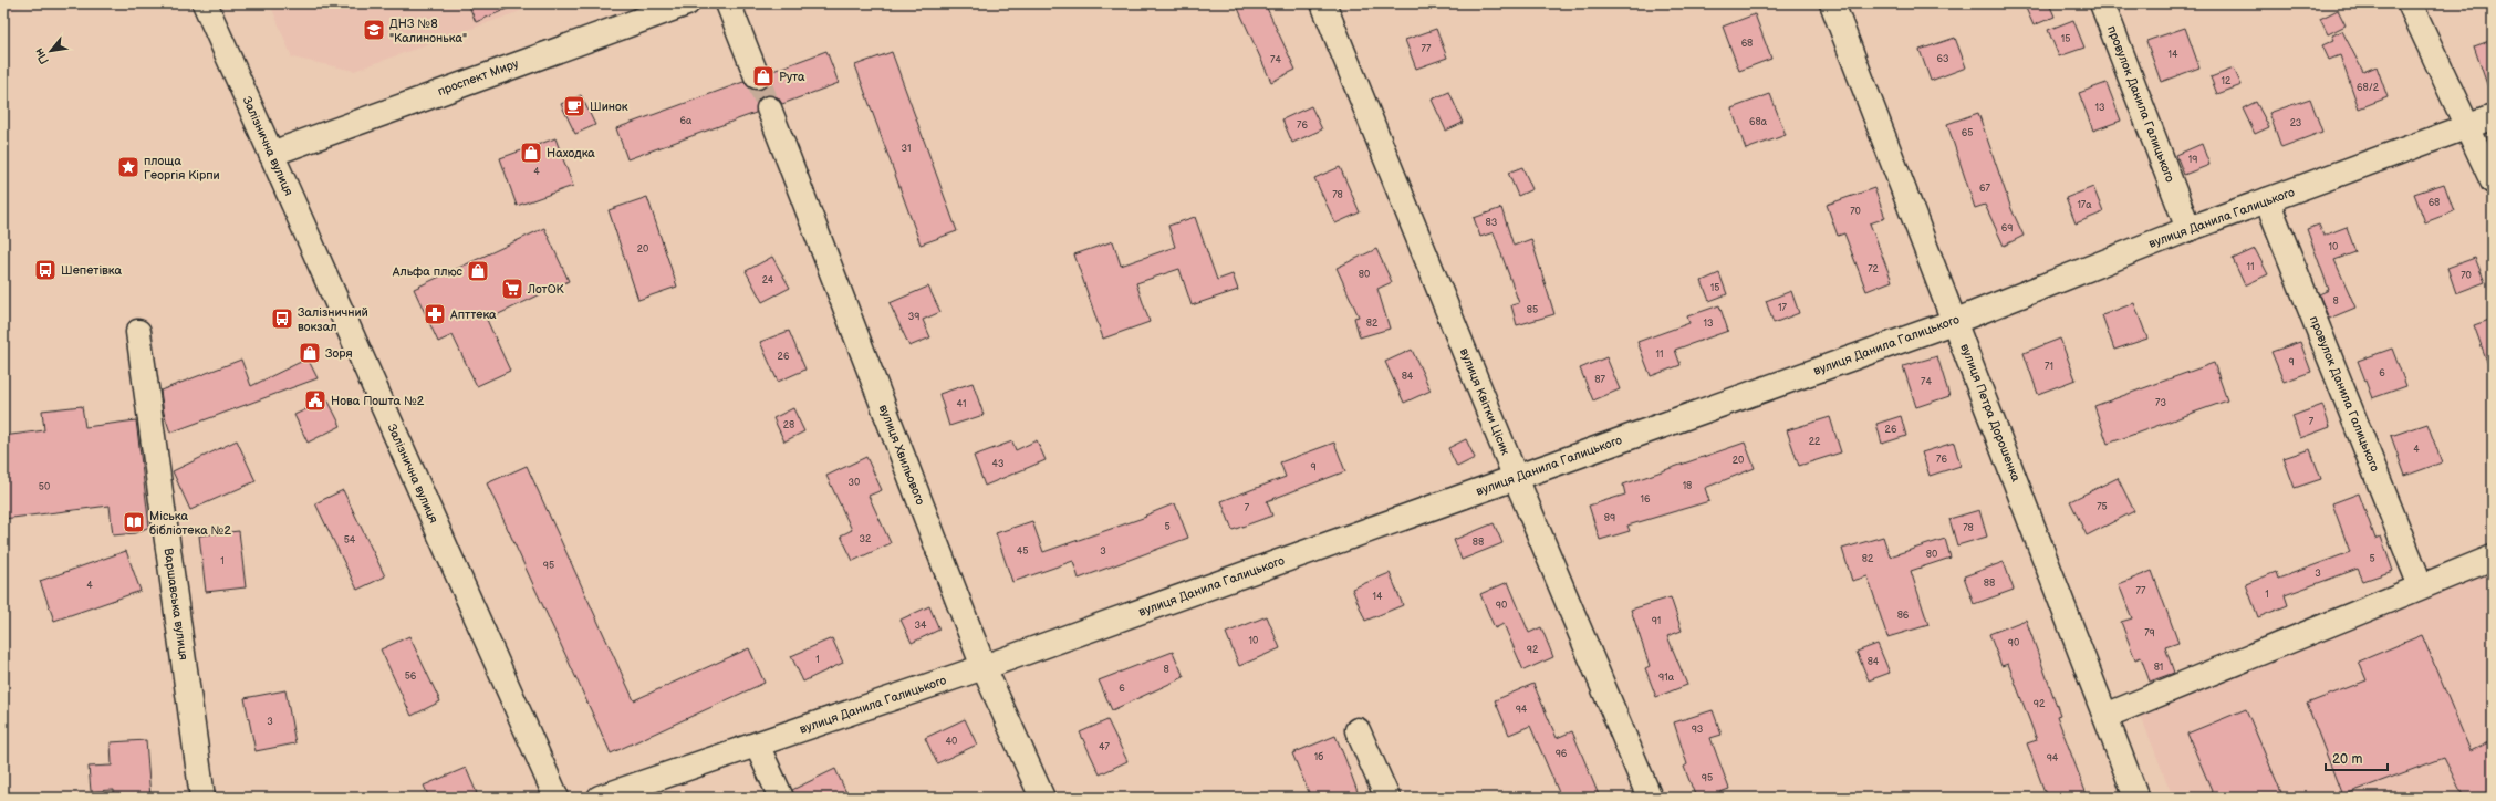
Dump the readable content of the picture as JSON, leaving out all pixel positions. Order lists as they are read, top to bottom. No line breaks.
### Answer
{"streets":{"street":["проспект Миру","провулок Данила Галицького","Залізнична вулиця","вулиця Данила Галицького","вулиця Квітки Цісик","вулиця Петра Дорошенка","вулиця Хвильового","Варшавська вулиця"]},"crossings":[["проспект Миру","Залізнична вулиця"],["провулок Данила Галицького","вулиця Данила Галицького"],["вулиця Данила Галицького","вулиця Квітки Цісик"],["вулиця Данила Галицького","вулиця Петра Дорошенка"],["вулиця Данила Галицького","вулиця Хвильового"]],"places":{"school or university":["ДНЗ №8 \"Калинонька\""],"shop":["Рута","Находка","Альфа плюс","Зоря"],"cafe":["Шинок"],"place":["площа Георгія Кірпи"],"bus stop":["Шепетівка","Залізничний вокзал"],"supermarket":["ЛотОК"],"pharmacy":["Апттека"],"public building":["Нова Пошта №2"],"library":["Міська бібліотека №2"]},"house_numbers":["15","68","77","14","63","74","12","68/2","13","6а","68а","23","76","65","31","19","4","67","78","68","17а","70","83","69","10","20","11","72","80","70","24","15","8","17","85","39","82","13","11","26","9","71","6","84","87","74","73","41","7","28","26","22","4","76","20","43","9","30","18","50","16","75","7","89","5","78","32","54","88","45","3","80","82","5","1","95","3","88","4","77","1","14","90","86","91","34","79","10","90","92","1","84","81","8","56","91а","6","92","94","3","93","40","47","96","1б","94","95"],"scale_bar":"20 m","north":"bottom left"}
